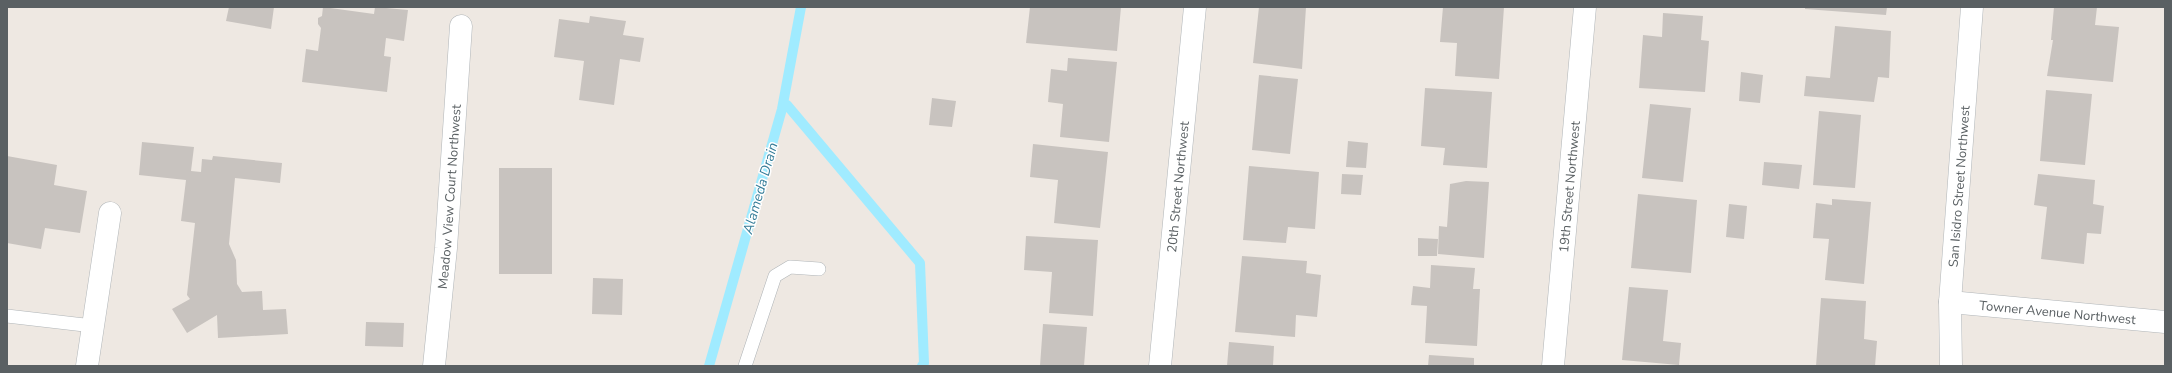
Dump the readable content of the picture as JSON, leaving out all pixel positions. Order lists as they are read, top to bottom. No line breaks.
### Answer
{"streets":{"street":["20th Street Northwest","19th Street Northwest","San Isidro Street Northwest","Meadow View Court Northwest","Towner Avenue Northwest"]},"crossings":[["San Isidro Street Northwest","Towner Avenue Northwest"]],"water":["Alameda Drain"]}
